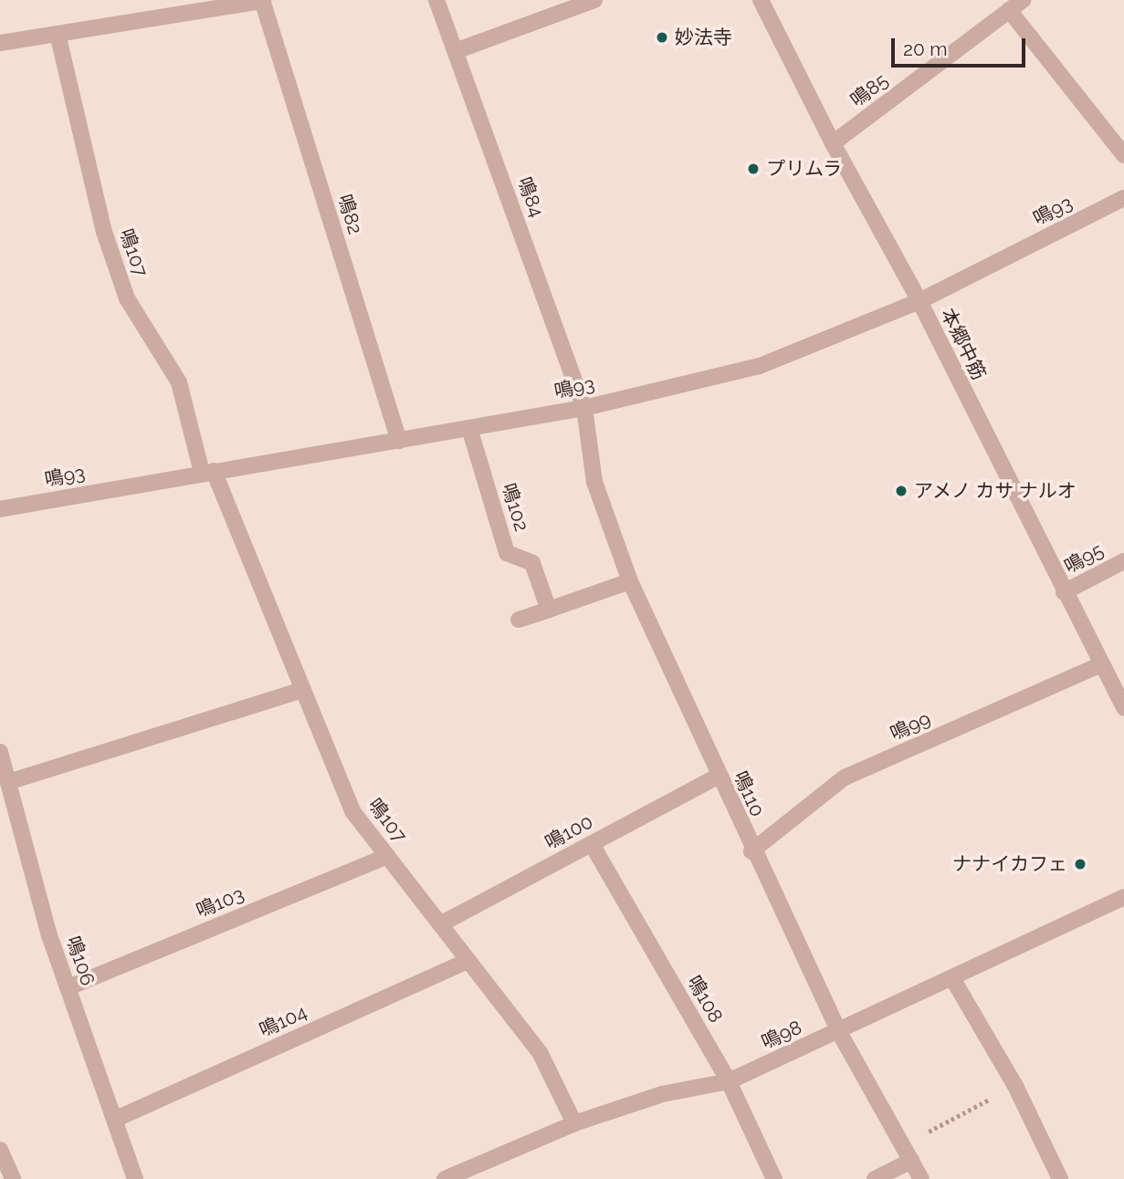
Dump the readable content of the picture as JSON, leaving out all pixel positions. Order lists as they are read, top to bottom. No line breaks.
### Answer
{"streets":{"street":["鳴85","鳴84","鳴93","鳴82","鳴107","本郷中筋","鳴102","鳴95","鳴99","鳴110","鳴100","鳴103","鳴106","鳴108","鳴104","鳴98"]},"crossings":[["鳴85","本郷中筋"],["鳴84","鳴93"],["鳴84","鳴110"],["鳴93","鳴82"],["鳴93","鳴107"],["鳴93","本郷中筋"],["鳴93","鳴102"],["鳴93","鳴110"],["鳴107","鳴100"],["鳴107","鳴103"],["鳴107","鳴104"],["鳴107","鳴98"],["本郷中筋","鳴95"],["本郷中筋","鳴99"],["鳴99","鳴110"],["鳴110","鳴100"],["鳴110","鳴98"],["鳴100","鳴108"],["鳴103","鳴106"],["鳴106","鳴104"],["鳴108","鳴98"]],"places":["妙法寺","プリムラ","アメノ カサ ナルオ","ナナイカフェ"],"scale_bar":"20 m"}
